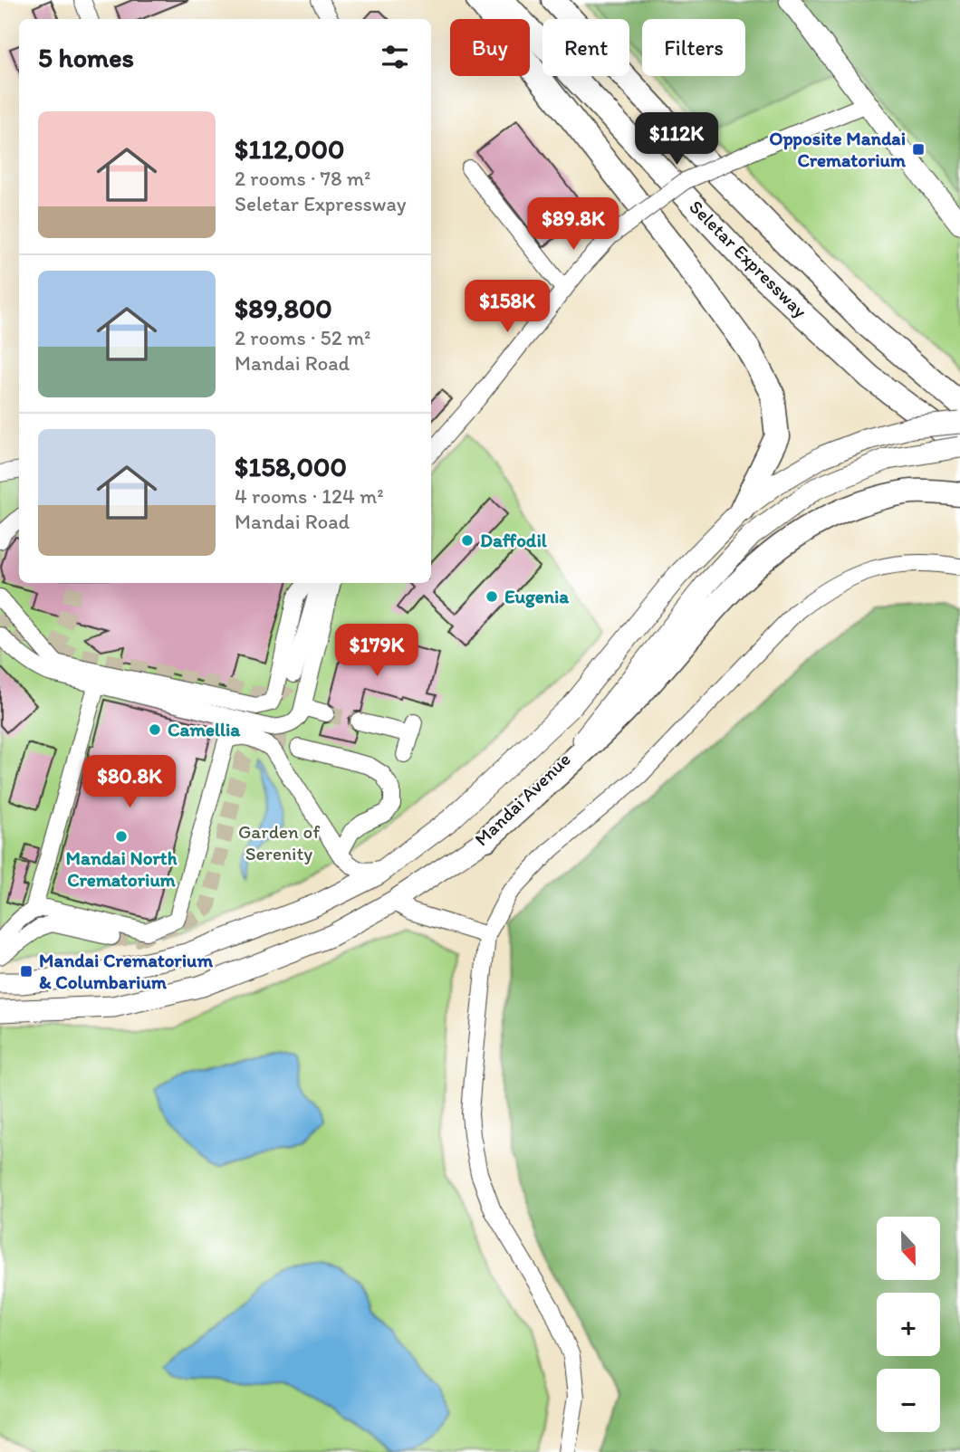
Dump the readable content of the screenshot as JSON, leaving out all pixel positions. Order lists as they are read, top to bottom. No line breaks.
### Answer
{"streets":{"highway":["Seletar Expressway"],"main road":["Mandai Avenue"]},"crossings":[["Seletar Expressway","Mandai Avenue"]],"parks":["Garden of Serenity"],"places":{"transit":["Opposite Mandai Crematorium","Mandai Crematorium & Columbarium"],"other":["Daffodil","Eugenia","Camellia","Mandai North Crematorium"]},"north":"bottom","page":{"chip":["Buy","Rent","Filters"],"heading":"5 homes","list":[{"name":"$112,000","note":"2 rooms · 78 m² · Seletar Expressway"},{"name":"$89,800","note":"2 rooms · 52 m² · Mandai Road"},{"name":"$158,000","note":"4 rooms · 124 m² · Mandai Road"}],"price":["$112K","$89.8K","$158K","$179K","$80.8K"],"map_buttons":["+","−"]}}
